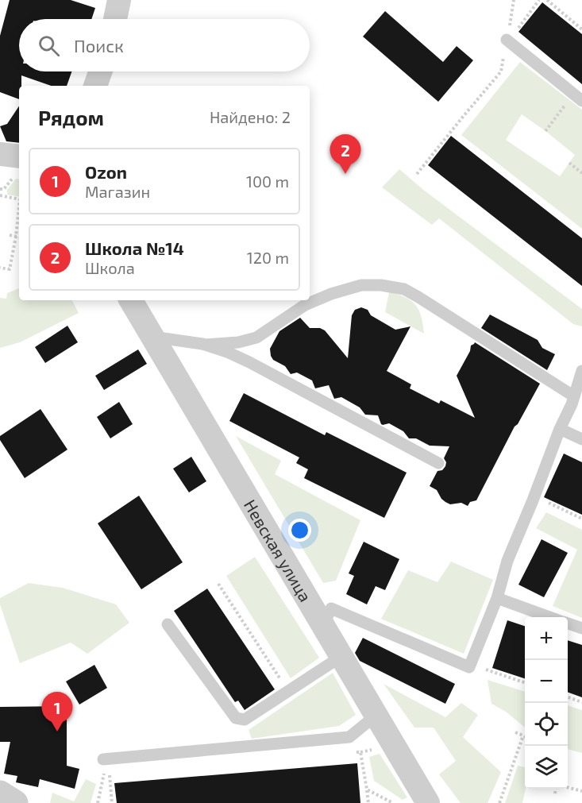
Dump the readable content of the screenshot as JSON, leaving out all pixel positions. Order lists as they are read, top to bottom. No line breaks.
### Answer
{"streets":{"street":["Невская улица"]},"page":{"search":"Поиск","heading":["Рядом","Найдено: 2"],"pins":["2","1"],"list":[{"mark":"1","name":"Ozon","note":"Магазин","value":"100 m"},{"mark":"2","name":"Школа №14","note":"Школа","value":"120 m"}],"map_buttons":["+","−"]}}
